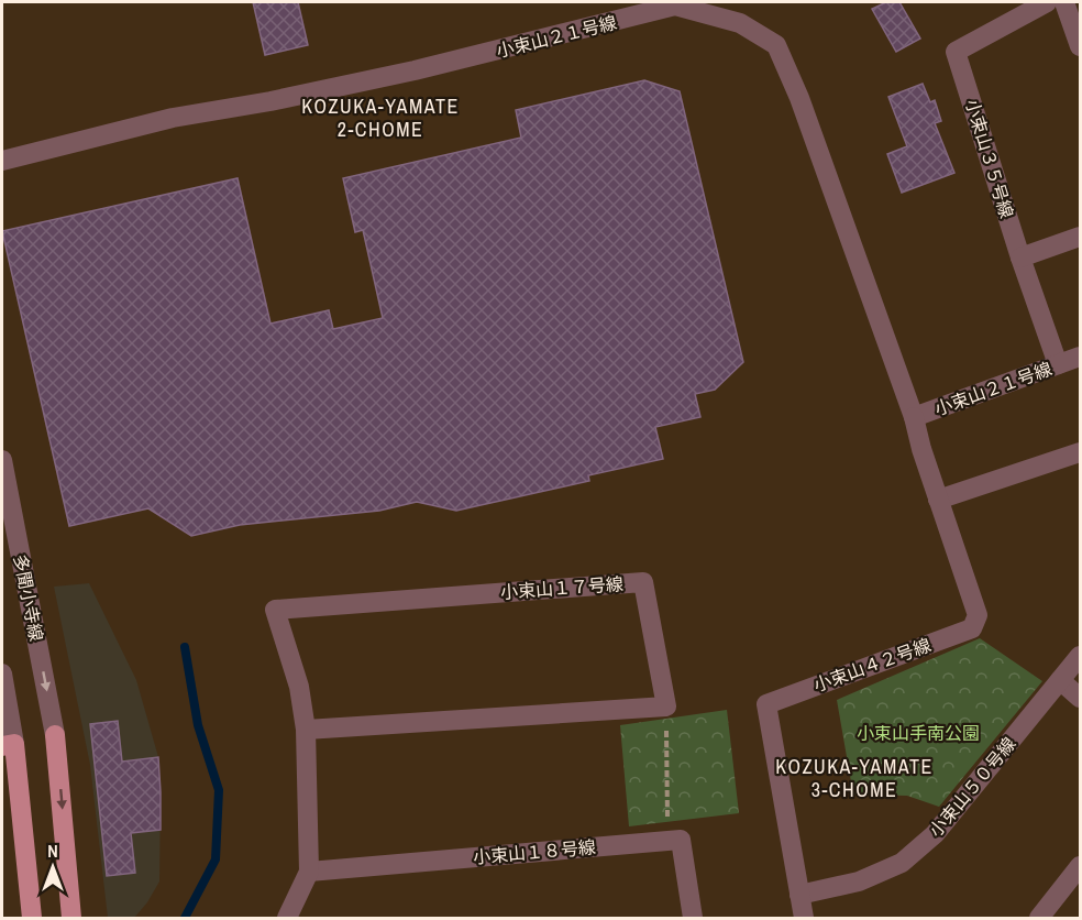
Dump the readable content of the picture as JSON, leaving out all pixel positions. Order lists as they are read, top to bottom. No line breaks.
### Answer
{"streets":{"street":["小束山２１号線","小束山３５号線","小束山１７号線","多聞小寺線","小束山４２号線","小束山５０号線","小束山１８号線"]},"crossings":[["小束山２１号線","小束山３５号線"],["小束山２１号線","小束山４２号線"],["小束山１７号線","小束山１８号線"],["小束山４２号線","小束山５０号線"]],"one_way":["多聞小寺線"],"districts":["KOZUKA-YAMATE 2-CHOME","KOZUKA-YAMATE 3-CHOME"],"parks":["小束山手南公園"],"north":"top"}
